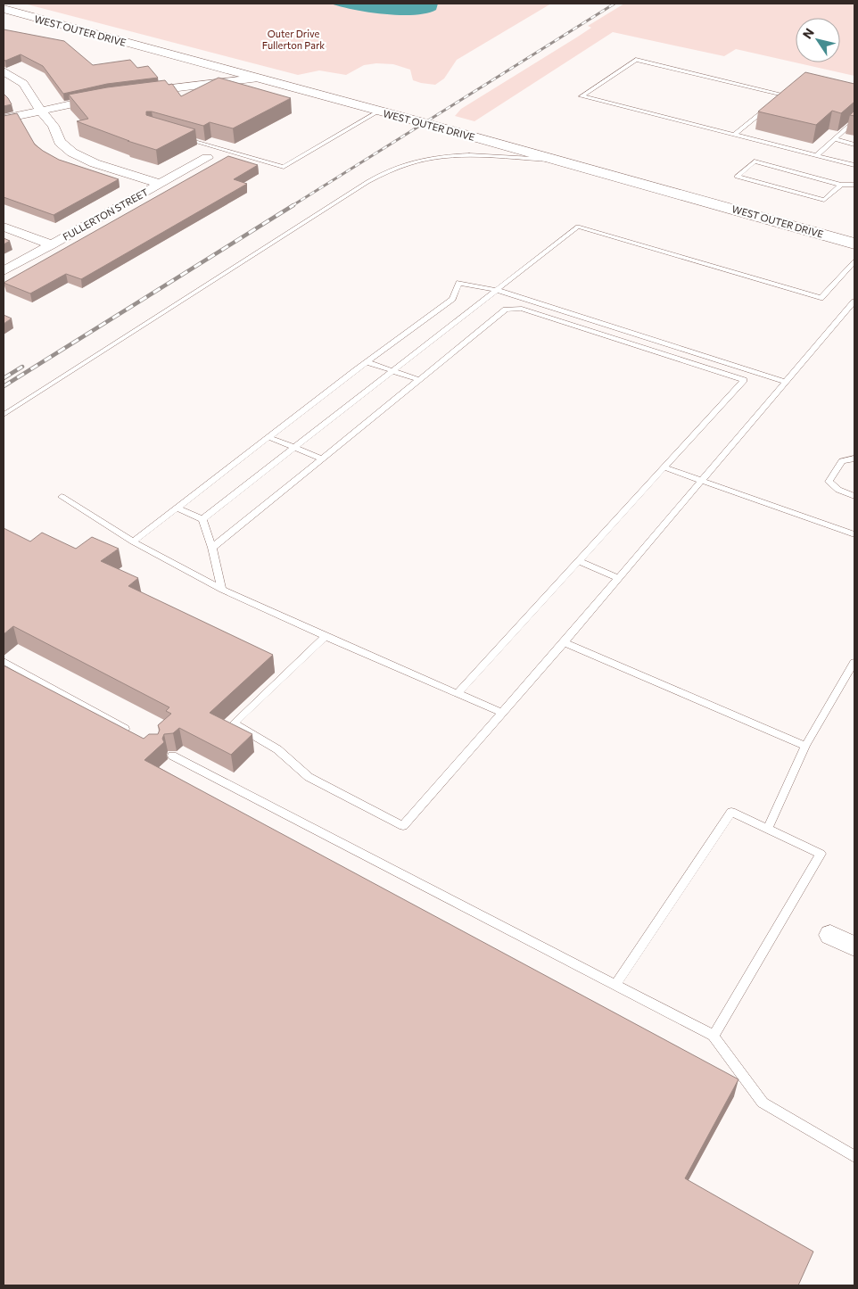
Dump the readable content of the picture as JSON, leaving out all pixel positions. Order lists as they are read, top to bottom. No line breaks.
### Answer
{"streets":{"main road":["WEST OUTER DRIVE"],"street":["FULLERTON STREET"]},"parks":["Outer Drive Fullerton Park"],"north":"top left"}
